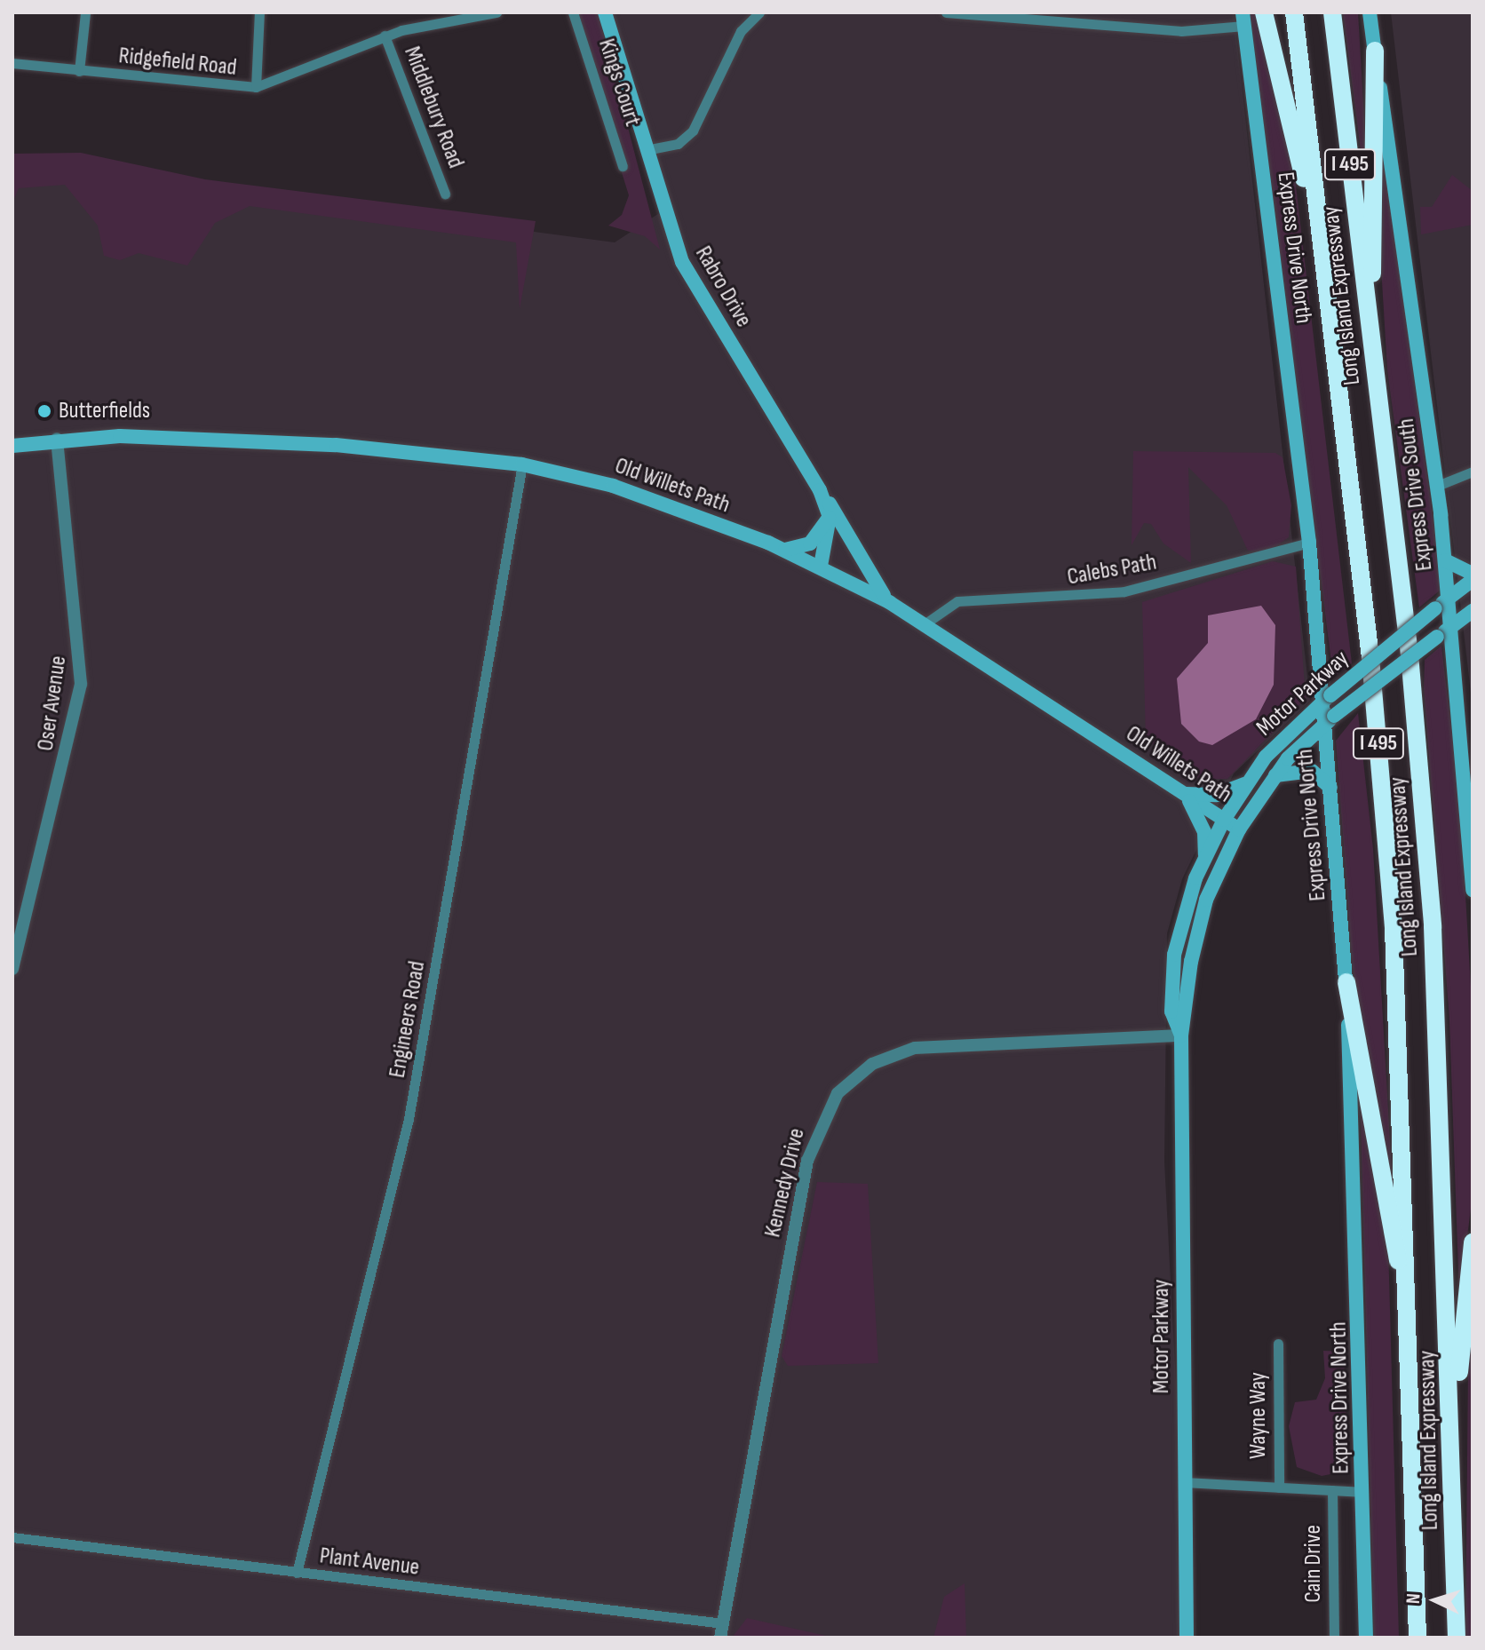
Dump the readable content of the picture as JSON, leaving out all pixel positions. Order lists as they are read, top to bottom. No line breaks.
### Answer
{"streets":{"highway":["I 495","Long Island Expressway"],"main road":["Express Drive North","Rabro Drive","Old Willets Path","Express Drive South","Motor Parkway"],"street":["Ridgefield Road","Kings Court","Middlebury Road","Calebs Path","Oser Avenue","Engineers Road","Kennedy Drive","Wayne Way","Plant Avenue","Cain Drive"]},"crossings":[["Ridgefield Road","Middlebury Road"],["Express Drive North","Calebs Path"],["Express Drive North","Motor Parkway"],["Old Willets Path","Calebs Path"],["Old Willets Path","Motor Parkway"],["Old Willets Path","Oser Avenue"],["Old Willets Path","Engineers Road"],["Express Drive South","Motor Parkway"],["Motor Parkway","Kennedy Drive"],["Engineers Road","Plant Avenue"],["Kennedy Drive","Plant Avenue"]],"places":["Butterfields"],"north":"left"}
